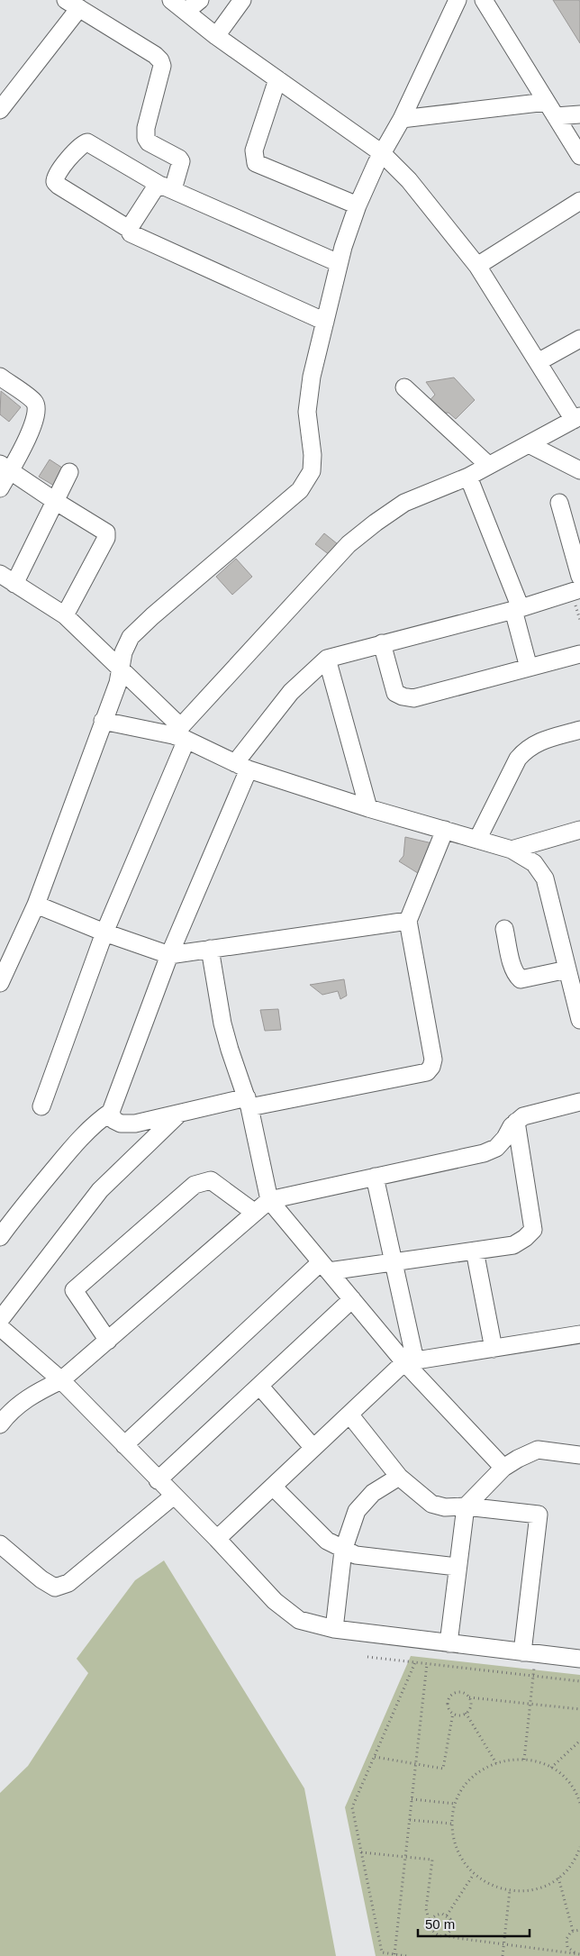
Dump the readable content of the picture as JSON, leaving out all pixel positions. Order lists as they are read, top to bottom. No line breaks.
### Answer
{"scale_bar":"50 m"}
